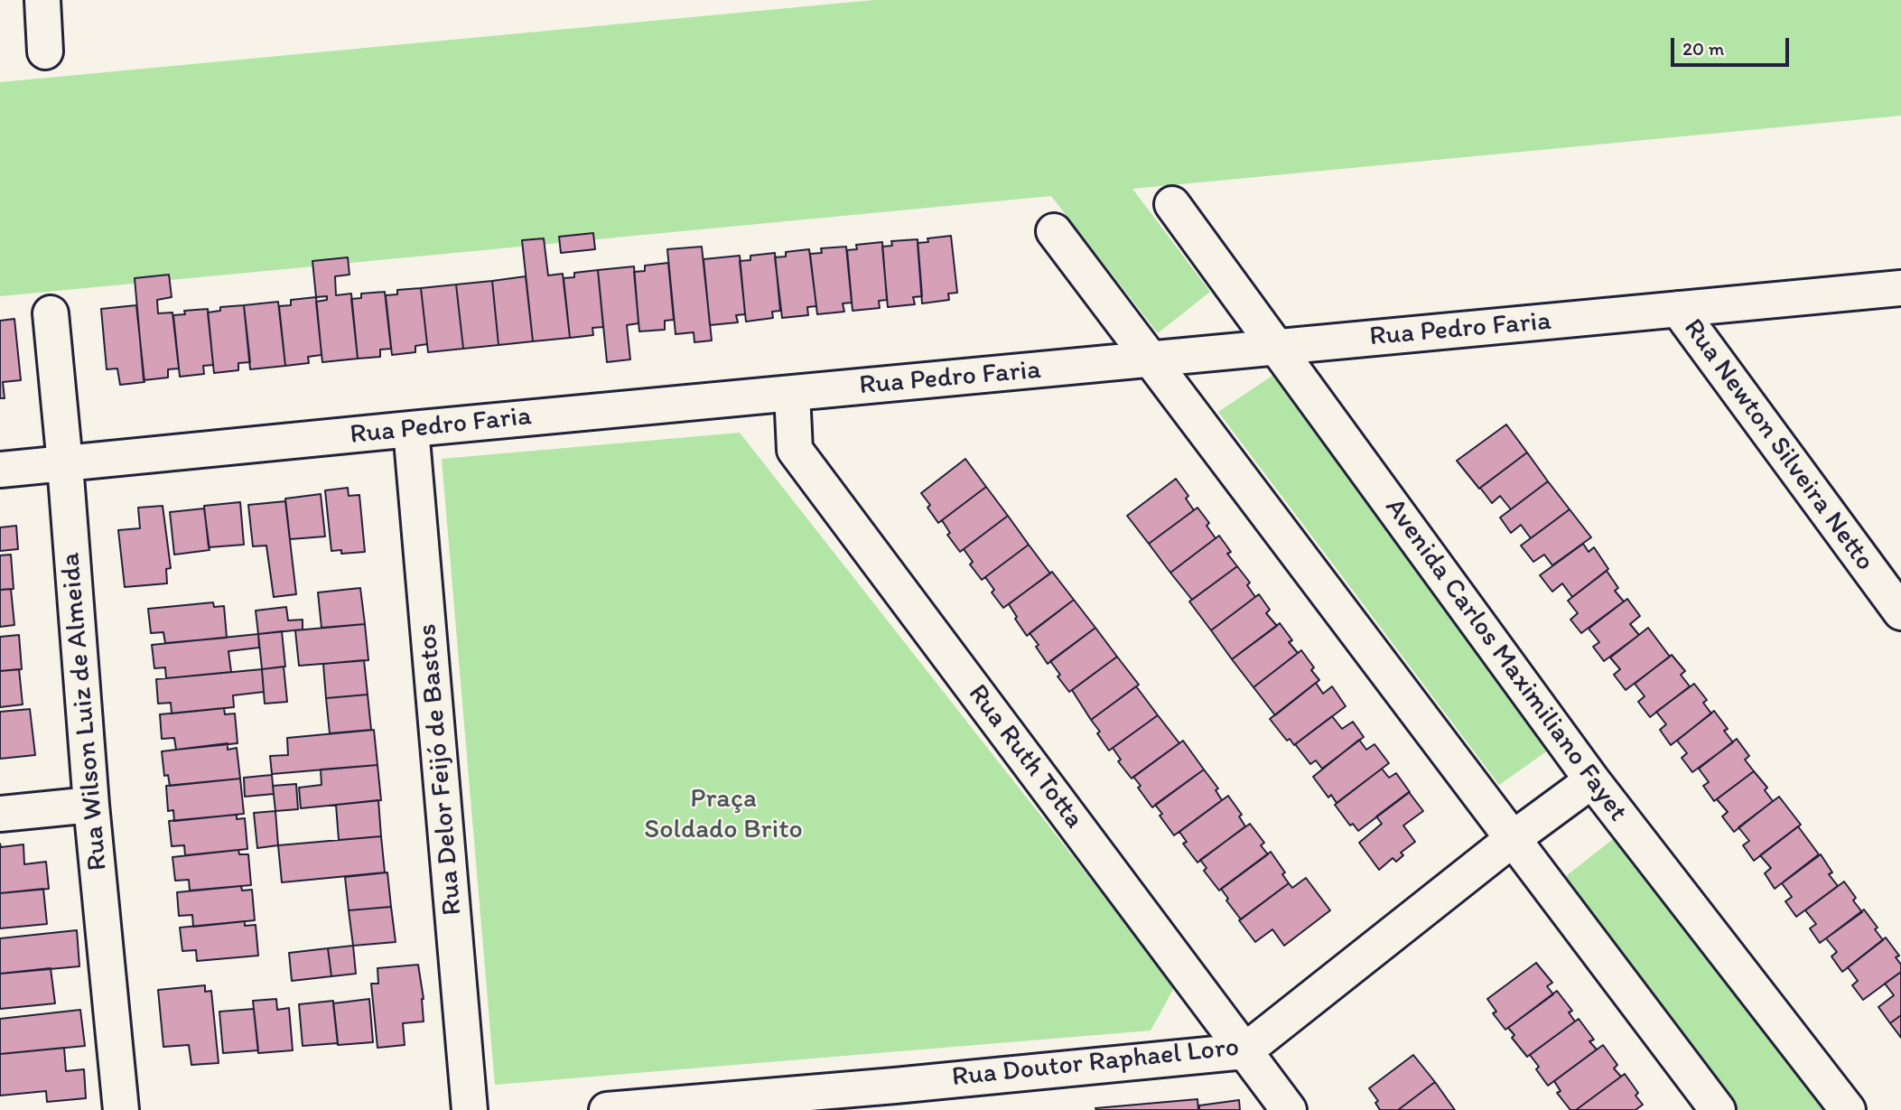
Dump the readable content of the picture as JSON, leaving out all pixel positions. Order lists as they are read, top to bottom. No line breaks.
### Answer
{"streets":{"street":["Rua Pedro Faria","Rua Newton Silveira Netto","Avenida Carlos Maximiliano Fayet","Rua Wilson Luiz de Almeida","Rua Ruth Totta","Rua Delor Feijó de Bastos","Rua Doutor Raphael Loro"]},"crossings":[["Rua Pedro Faria","Rua Newton Silveira Netto"],["Rua Pedro Faria","Avenida Carlos Maximiliano Fayet"],["Rua Pedro Faria","Rua Wilson Luiz de Almeida"],["Rua Pedro Faria","Rua Ruth Totta"],["Rua Pedro Faria","Rua Delor Feijó de Bastos"],["Avenida Carlos Maximiliano Fayet","Rua Doutor Raphael Loro"],["Rua Ruth Totta","Rua Doutor Raphael Loro"]],"parks":["Praça Soldado Brito"],"scale_bar":"20 m"}
